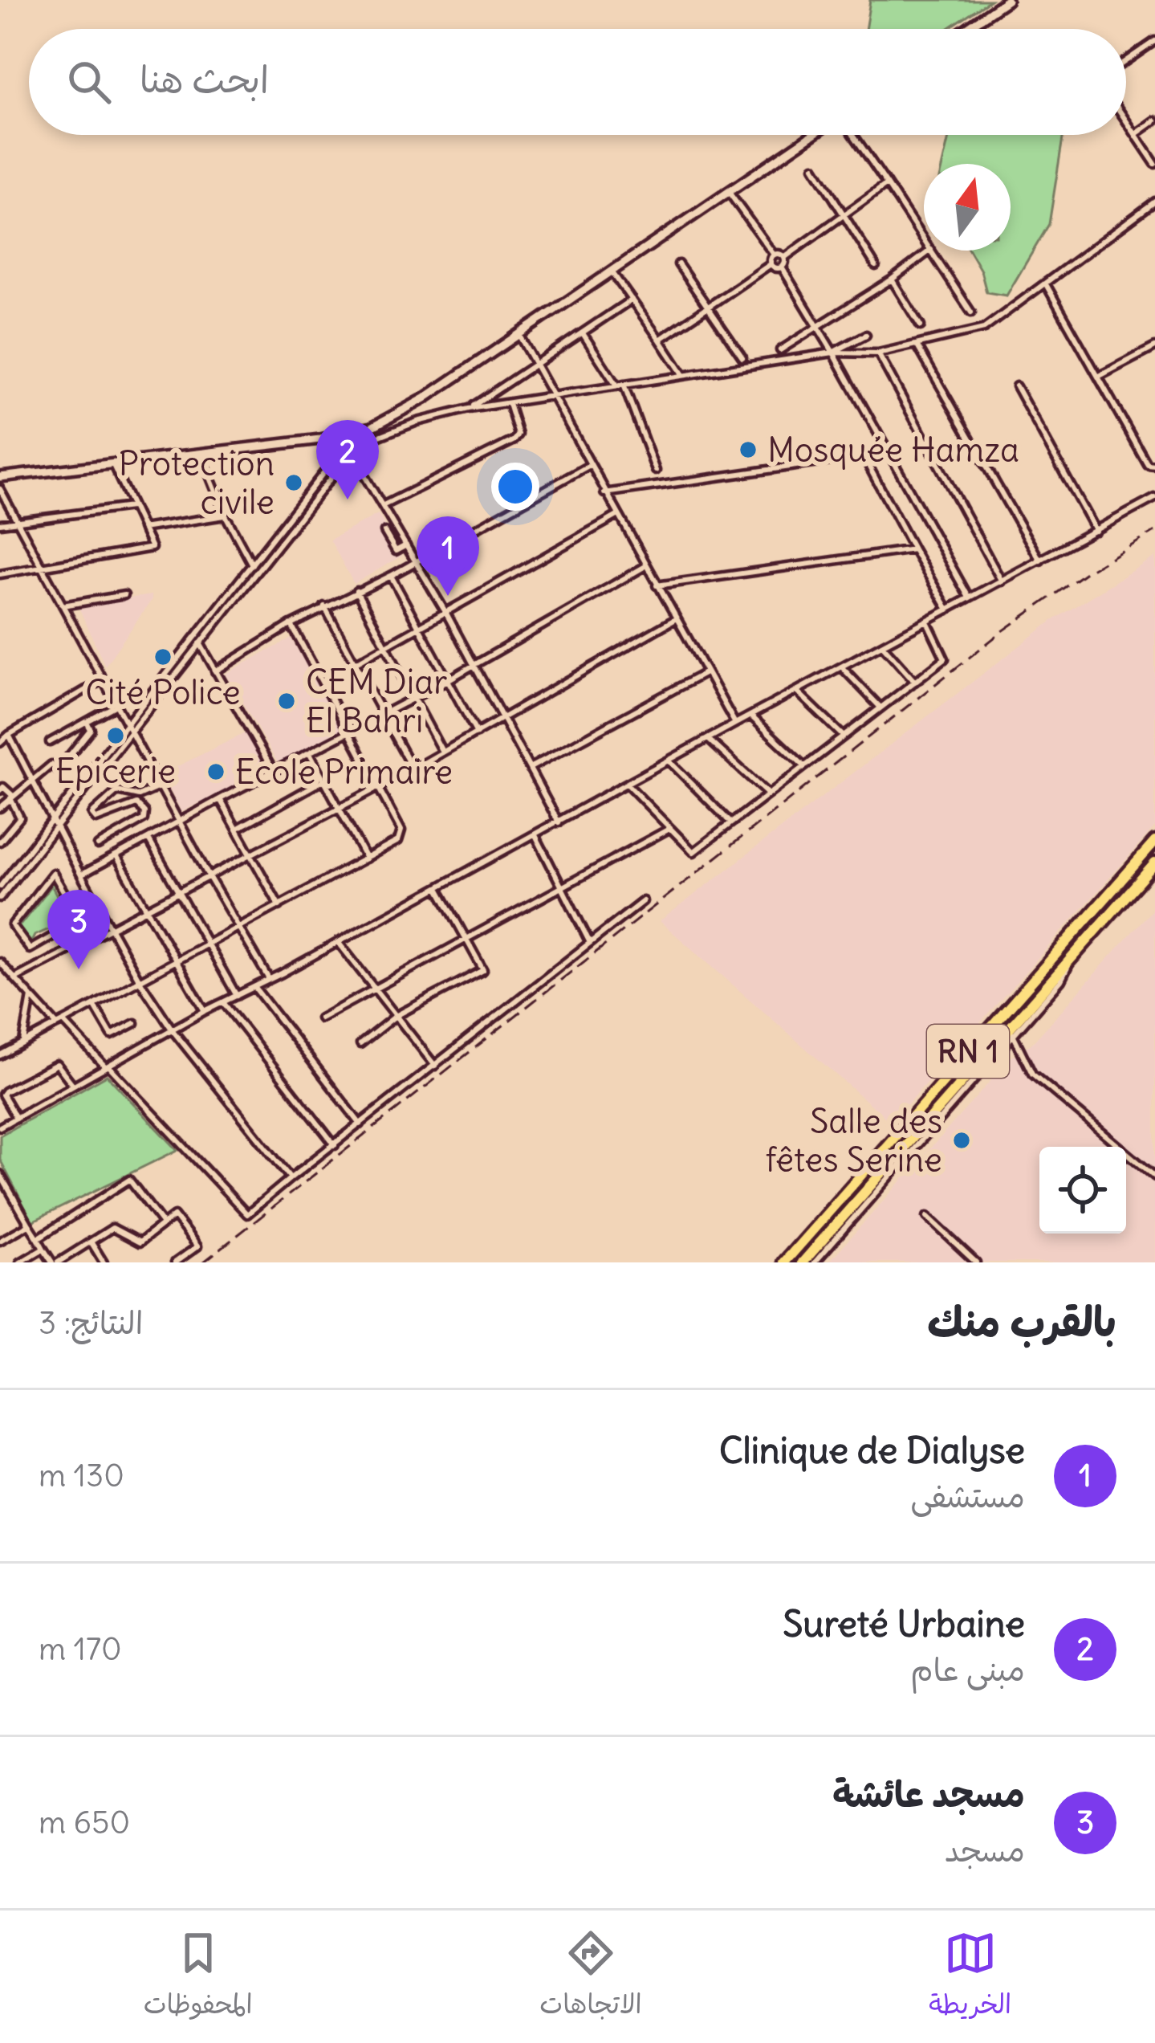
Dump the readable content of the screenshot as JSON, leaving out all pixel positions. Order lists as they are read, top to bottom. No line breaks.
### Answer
{"streets":{"highway":["RN 1"]},"places":["Mosquée Hamza","Protection civile","Cité Police","CEM Diar El Bahri","Epicerie","Ecole Primaire","Salle des fêtes Serine"],"north":"top","page":{"search":"ابحث هنا","pins":["2","1","3"],"heading":["بالقرب منك","النتائج: 3"],"list":[{"mark":"1","name":"Clinique de Dialyse","note":"مستشفى","value":"130 m"},{"mark":"2","name":"Sureté Urbaine","note":"مبنى عام","value":"170 m"},{"mark":"3","name":"مسجد عائشة","note":"مسجد","value":"650 m"}],"nav":["الخريطة","الاتجاهات","المحفوظات"]}}
